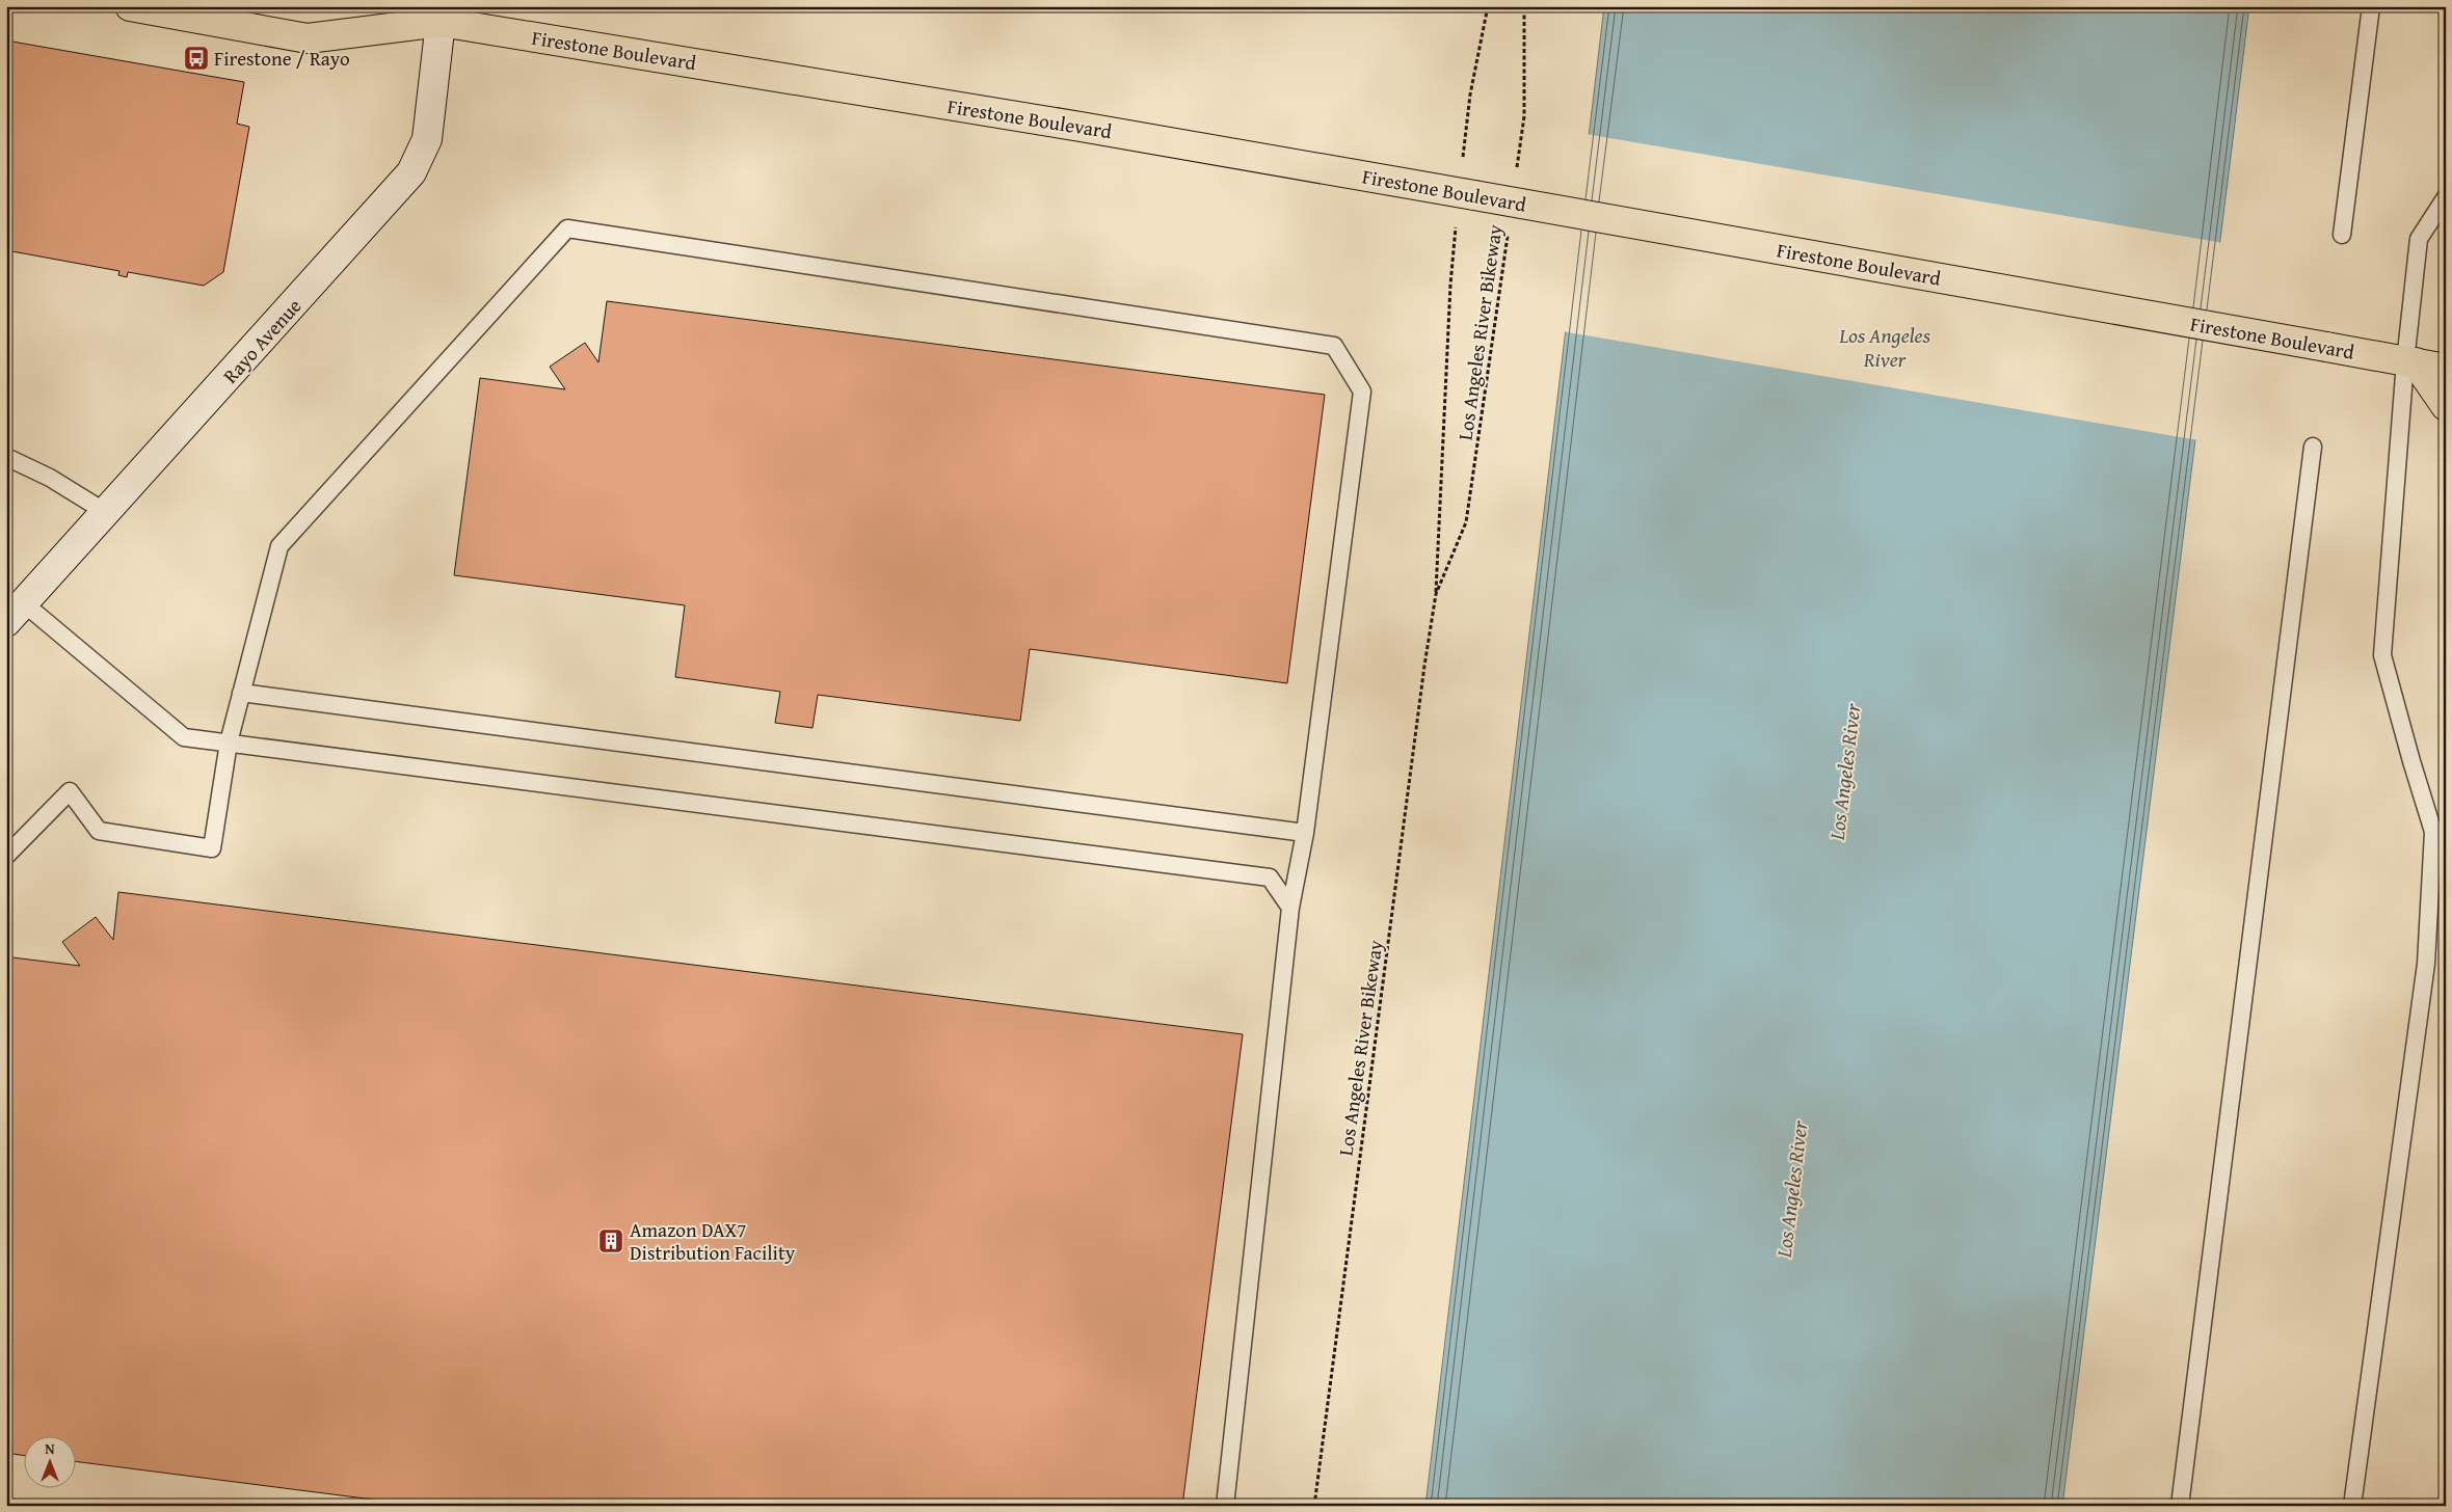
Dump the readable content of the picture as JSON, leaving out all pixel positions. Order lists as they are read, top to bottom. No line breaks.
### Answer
{"streets":{"main road":["Firestone Boulevard"],"street":["Rayo Avenue"],"path":["Los Angeles River Bikeway"]},"crossings":[["Firestone Boulevard","Los Angeles River Bikeway"],["Firestone Boulevard","Rayo Avenue"]],"water":["Los Angeles River"],"places":{"bus stop":["Firestone / Rayo"],"building":["Amazon DAX7 Distribution Facility"]},"north":"top"}
